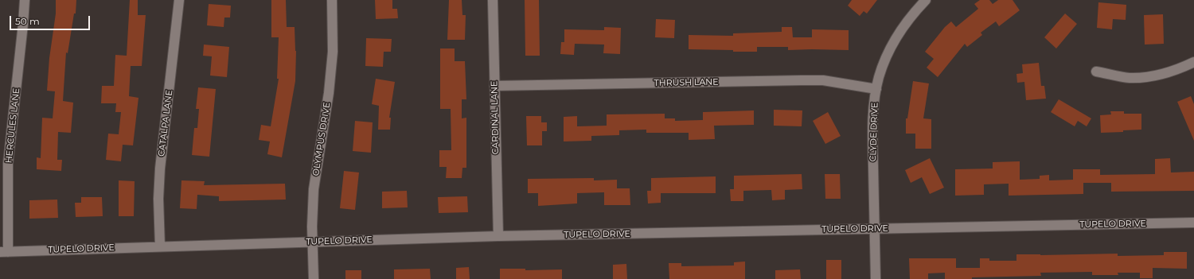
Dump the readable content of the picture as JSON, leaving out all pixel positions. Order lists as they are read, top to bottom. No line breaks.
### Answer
{"streets":{"street":["THRUSH LANE","CARDINAL LANE","CATALPA LANE","HERCULES LANE","CLYDE DRIVE","OLYMPUS DRIVE","TUPELO DRIVE"]},"crossings":[["THRUSH LANE","CARDINAL LANE"],["THRUSH LANE","CLYDE DRIVE"],["CARDINAL LANE","TUPELO DRIVE"],["CATALPA LANE","TUPELO DRIVE"],["HERCULES LANE","TUPELO DRIVE"],["CLYDE DRIVE","TUPELO DRIVE"],["OLYMPUS DRIVE","TUPELO DRIVE"]],"scale_bar":"50 m"}
